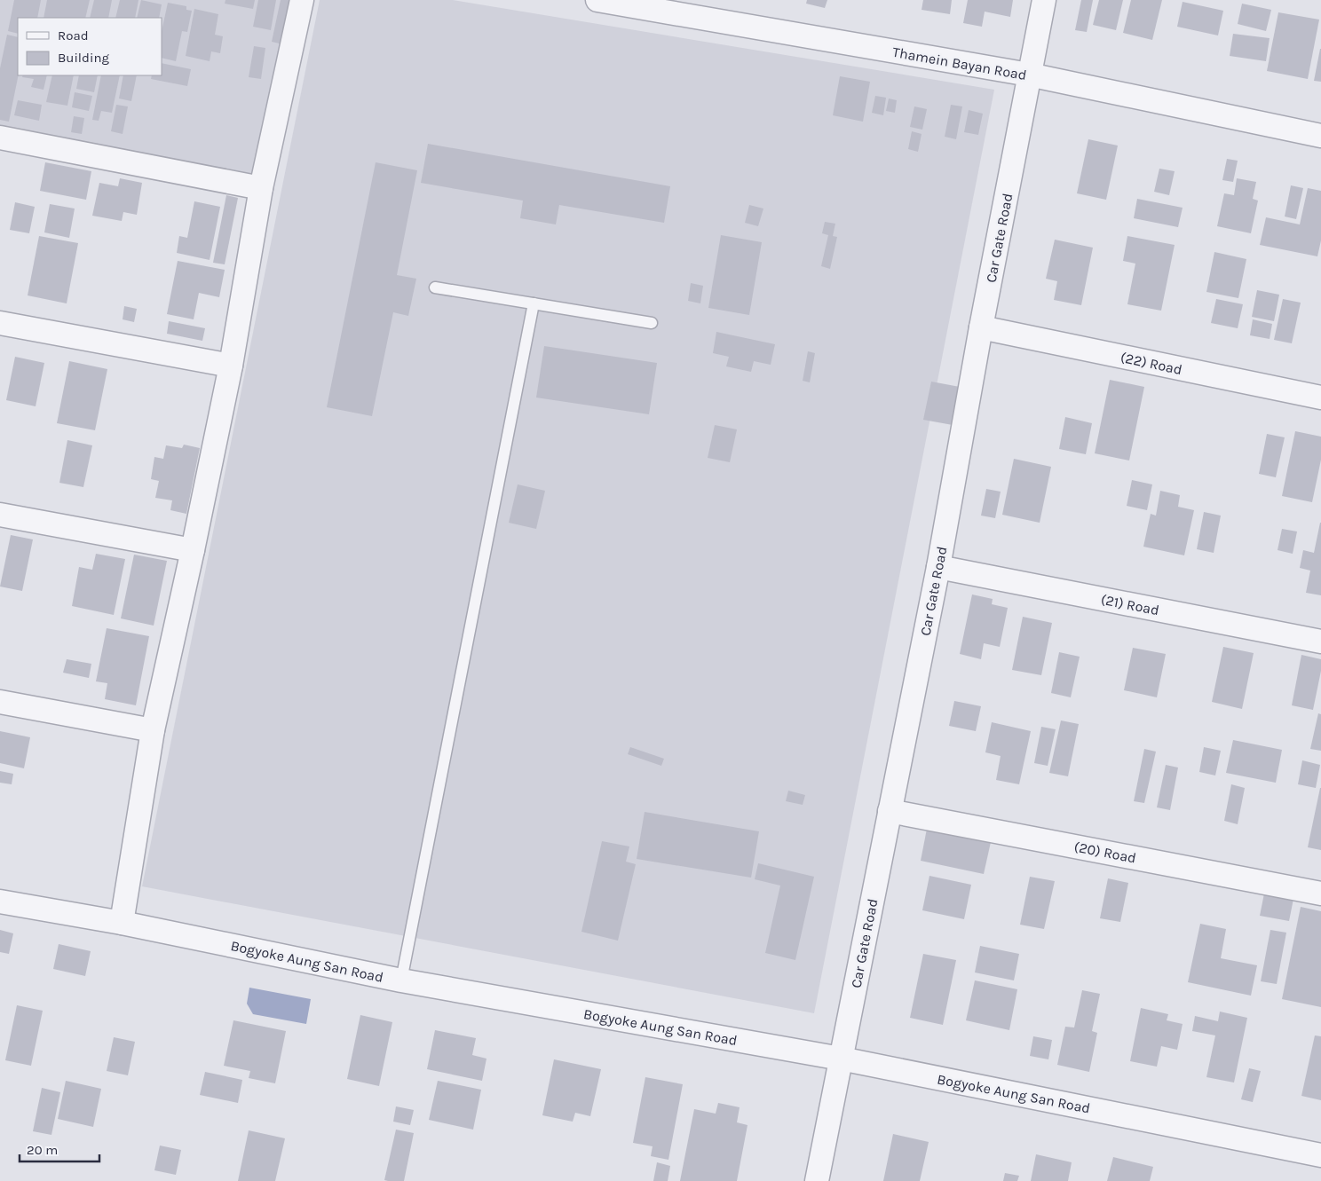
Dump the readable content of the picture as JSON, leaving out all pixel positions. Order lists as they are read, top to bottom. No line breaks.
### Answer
{"streets":{"street":["Thamein Bayan Road","Car Gate Road","(22) Road","(21) Road","(20) Road","Bogyoke Aung San Road"]},"crossings":[["Thamein Bayan Road","Car Gate Road"],["Car Gate Road","(22) Road"],["Car Gate Road","(21) Road"],["Car Gate Road","(20) Road"],["Car Gate Road","Bogyoke Aung San Road"]],"legend":["Road","Building"],"scale_bar":"20 m"}
